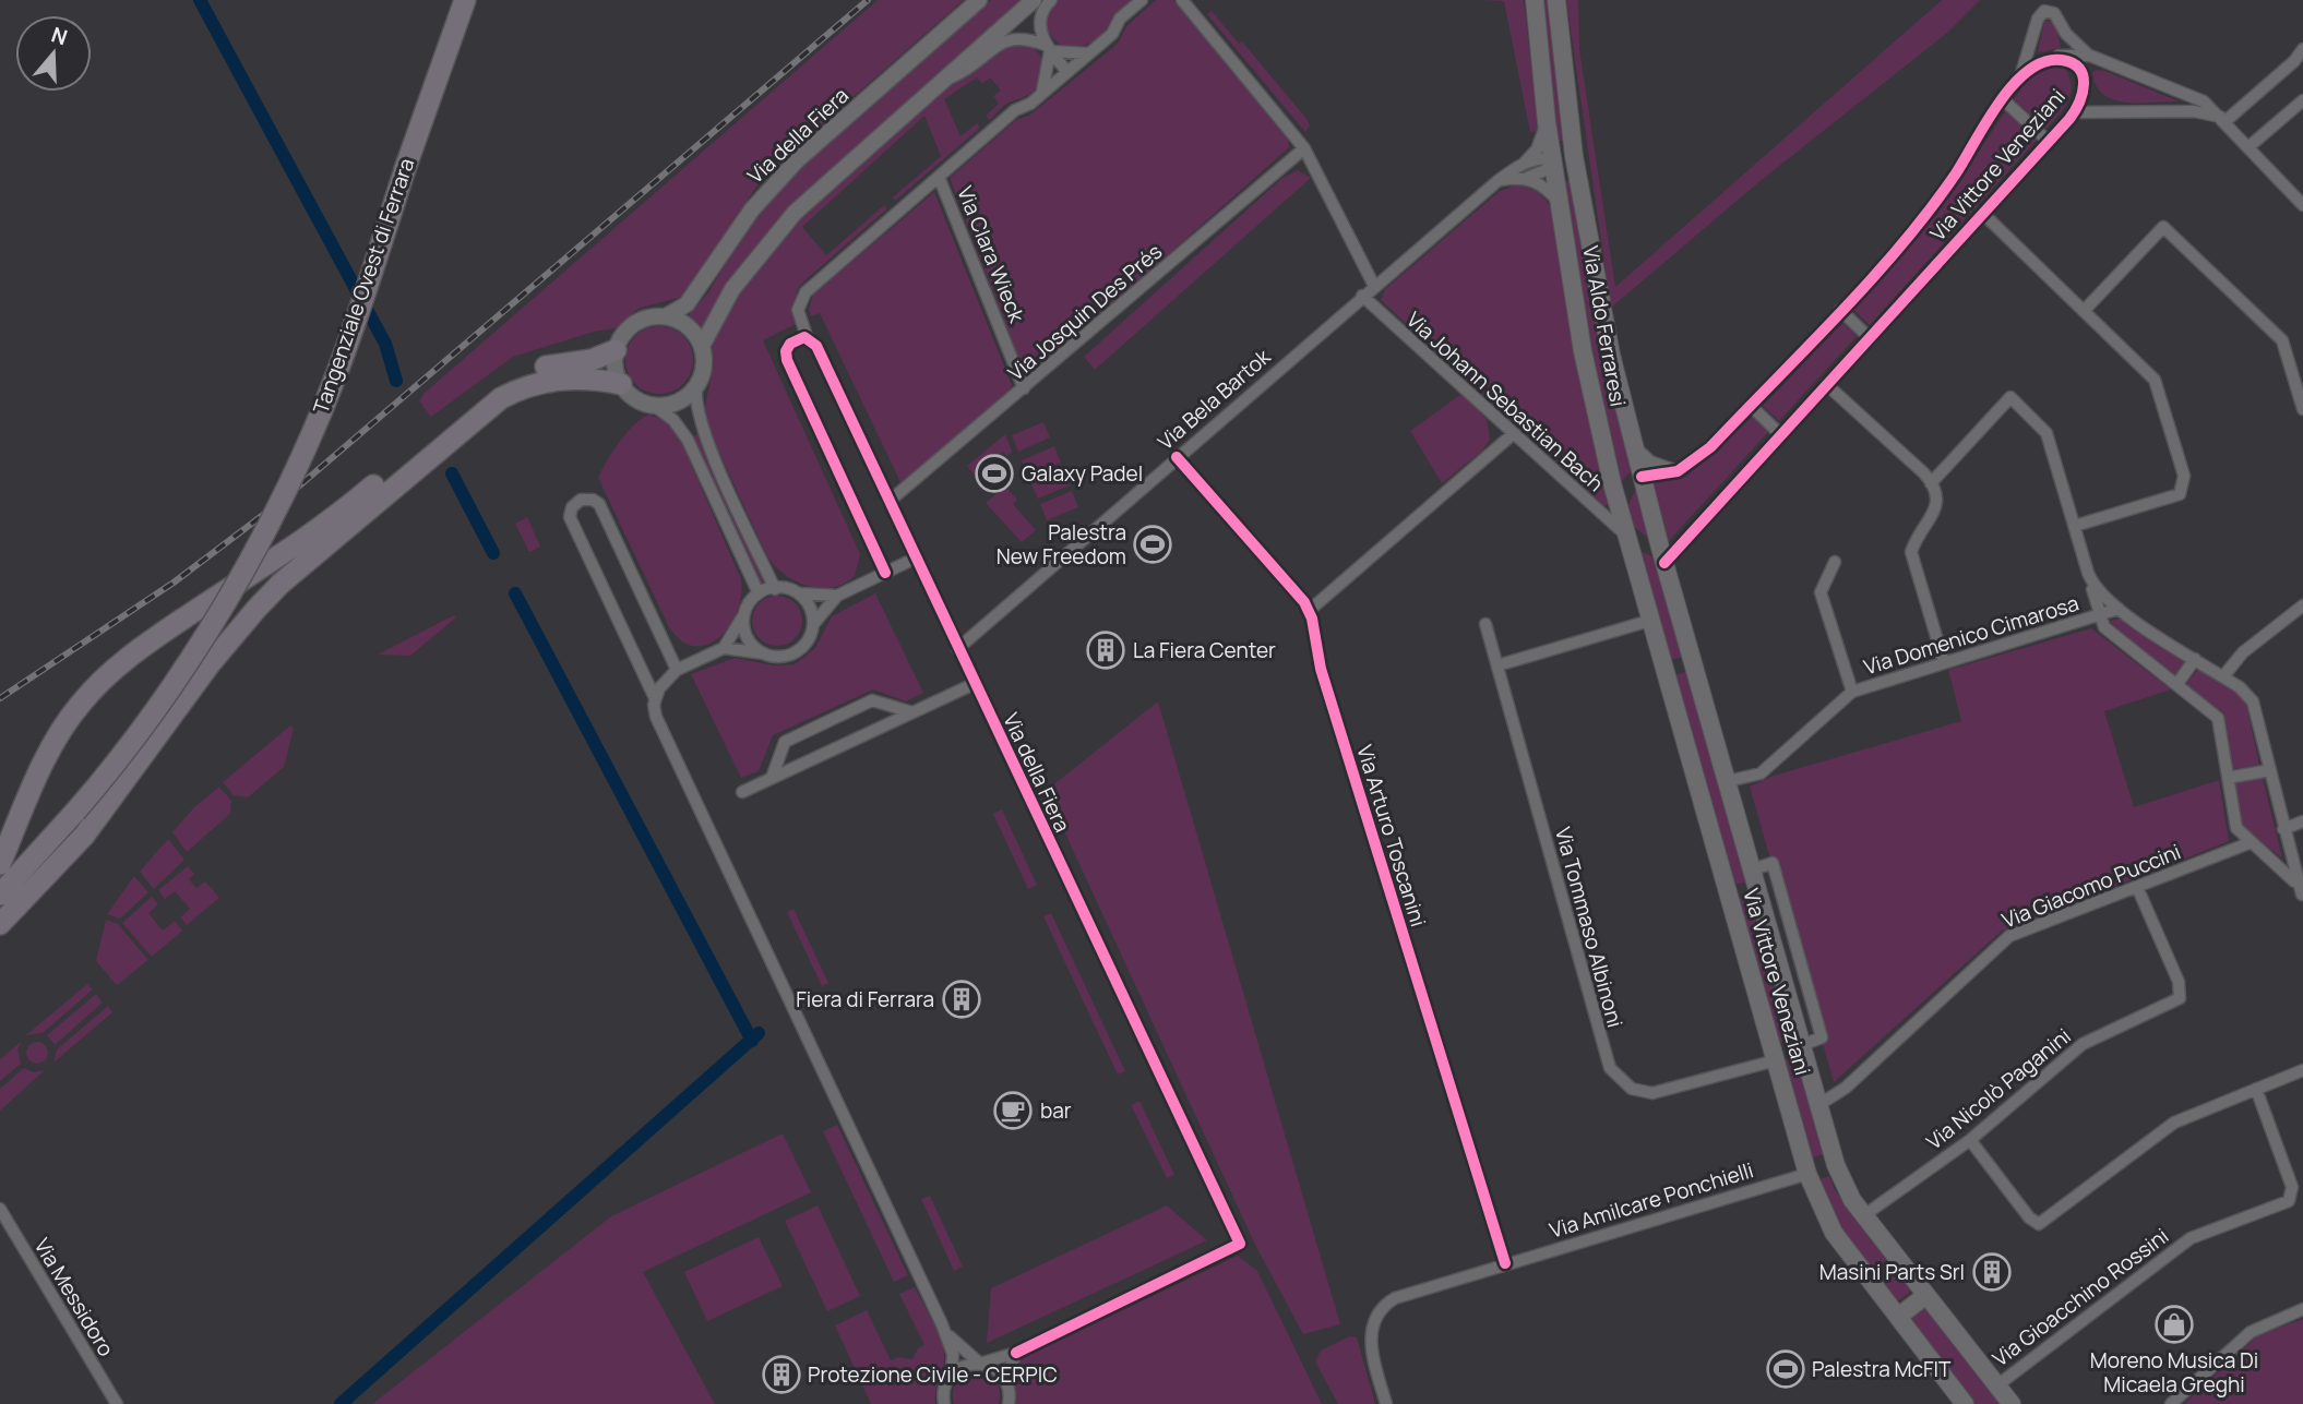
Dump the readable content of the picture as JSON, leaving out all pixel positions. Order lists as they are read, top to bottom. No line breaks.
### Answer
{"streets":{"highway":["Tangenziale Ovest di Ferrara"],"main road":["Via Vittore Veneziani","Via Aldo Ferraresi"],"street":["Via della Fiera","Via Clara Wieck","Via Josquin Des Prés","Via Bela Bartok","Via Johann Sebastian Bach","Via Domenico Cimarosa","Via Arturo Toscanini","Via Giacomo Puccini","Via Tommaso Albinoni","Via Nicolò Paganini","Via Amilcare Ponchielli","Via Messidoro","Via Gioacchino Rossini"]},"crossings":[["Via della Fiera","Via Clara Wieck"],["Via della Fiera","Via Josquin Des Prés"],["Via della Fiera","Via Bela Bartok"],["Via Vittore Veneziani","Via Aldo Ferraresi"],["Via Vittore Veneziani","Via Johann Sebastian Bach"],["Via Vittore Veneziani","Via Domenico Cimarosa"],["Via Vittore Veneziani","Via Giacomo Puccini"],["Via Vittore Veneziani","Via Tommaso Albinoni"],["Via Vittore Veneziani","Via Nicolò Paganini"],["Via Vittore Veneziani","Via Amilcare Ponchielli"],["Via Vittore Veneziani","Via Gioacchino Rossini"],["Via Clara Wieck","Via Josquin Des Prés"],["Via Aldo Ferraresi","Via Bela Bartok"],["Via Bela Bartok","Via Johann Sebastian Bach"],["Via Bela Bartok","Via Arturo Toscanini"],["Via Arturo Toscanini","Via Amilcare Ponchielli"],["Via Giacomo Puccini","Via Nicolò Paganini"]],"places":{"sports":["Galaxy Padel","Palestra New Freedom","Palestra McFIT"],"building":["La Fiera Center","Fiera di Ferrara","Masini Parts Srl","Protezione Civile - CERPIC"],"cafe":["bar"],"shop":["Moreno Musica Di Micaela Greghi"]},"north":"top"}
